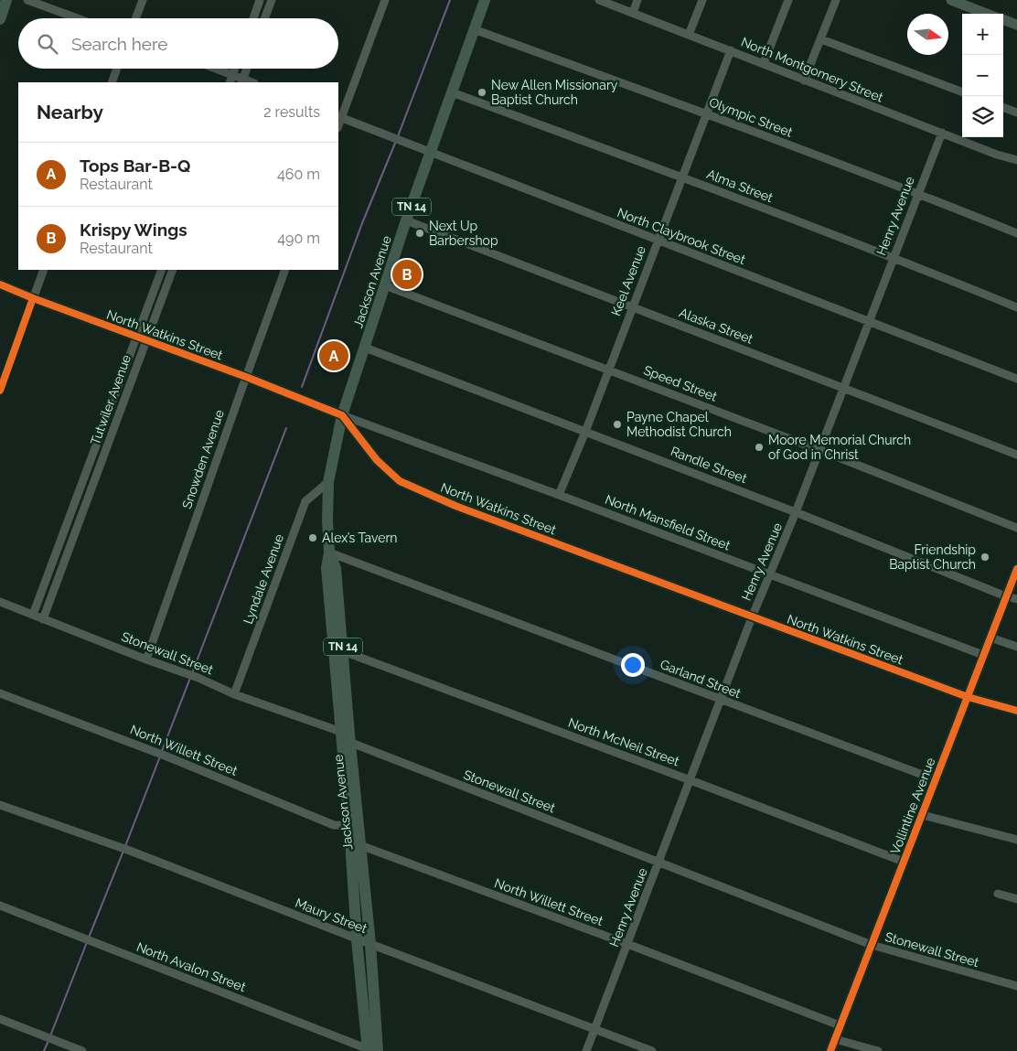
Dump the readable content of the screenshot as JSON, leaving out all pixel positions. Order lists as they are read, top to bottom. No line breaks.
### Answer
{"streets":{"main road":["TN 14","Jackson Avenue","North Watkins Street","Vollintine Avenue"],"street":["North Montgomery Street","Olympic Street","Alma Street","Henry Avenue","North Claybrook Street","Keel Avenue","Alaska Street","Speed Street","Tutwiler Avenue","Snowden Avenue","Randle Street","North Mansfield Street","Lyndale Avenue","Stonewall Street","Garland Street","North McNeil Street","North Willett Street","Maury Street","North Avalon Street"]},"crossings":[["North Montgomery Street","Henry Avenue"],["North Montgomery Street","Keel Avenue"],["Olympic Street","Henry Avenue"],["Olympic Street","Keel Avenue"],["Olympic Street","Jackson Avenue"],["Alma Street","Henry Avenue"],["Alma Street","Keel Avenue"],["Alma Street","Jackson Avenue"],["Henry Avenue","North Claybrook Street"],["Henry Avenue","Alaska Street"],["Henry Avenue","North Watkins Street"],["Henry Avenue","Speed Street"],["Henry Avenue","Randle Street"],["Henry Avenue","North Mansfield Street"],["Henry Avenue","Stonewall Street"],["Henry Avenue","Garland Street"],["Henry Avenue","North McNeil Street"],["Henry Avenue","North Willett Street"],["Henry Avenue","Maury Street"],["North Claybrook Street","Keel Avenue"],["North Claybrook Street","Jackson Avenue"],["Keel Avenue","Alaska Street"],["Keel Avenue","Speed Street"],["Keel Avenue","Randle Street"],["Keel Avenue","North Mansfield Street"],["Jackson Avenue","Alaska Street"],["Jackson Avenue","North Watkins Street"],["Jackson Avenue","Speed Street"],["Jackson Avenue","Randle Street"],["Jackson Avenue","North Mansfield Street"],["Jackson Avenue","Lyndale Avenue"],["Jackson Avenue","Stonewall Street"],["Jackson Avenue","Garland Street"],["Jackson Avenue","North McNeil Street"],["Jackson Avenue","North Willett Street"],["Jackson Avenue","Maury Street"],["Jackson Avenue","North Avalon Street"],["North Watkins Street","Tutwiler Avenue"],["North Watkins Street","Snowden Avenue"],["North Watkins Street","North Mansfield Street"],["North Watkins Street","Vollintine Avenue"],["Tutwiler Avenue","Stonewall Street"],["Snowden Avenue","Stonewall Street"],["Randle Street","Vollintine Avenue"],["North Mansfield Street","Vollintine Avenue"],["Lyndale Avenue","Stonewall Street"],["Stonewall Street","Vollintine Avenue"],["Garland Street","Vollintine Avenue"],["North McNeil Street","Vollintine Avenue"],["North Willett Street","Vollintine Avenue"]],"places":["New Allen Missionary Baptist Church","Next Up Barbershop","Payne Chapel Methodist Church","Moore Memorial Church of God in Christ","Alex’s Tavern","Friendship Baptist Church"],"north":"right","page":{"map_buttons":["+","−"],"search":"Search here","heading":["Nearby","2 results"],"list":[{"mark":"A","name":"Tops Bar-B-Q","note":"Restaurant","value":"460 m"},{"mark":"B","name":"Krispy Wings","note":"Restaurant","value":"490 m"}],"pins":["B","A"]}}
